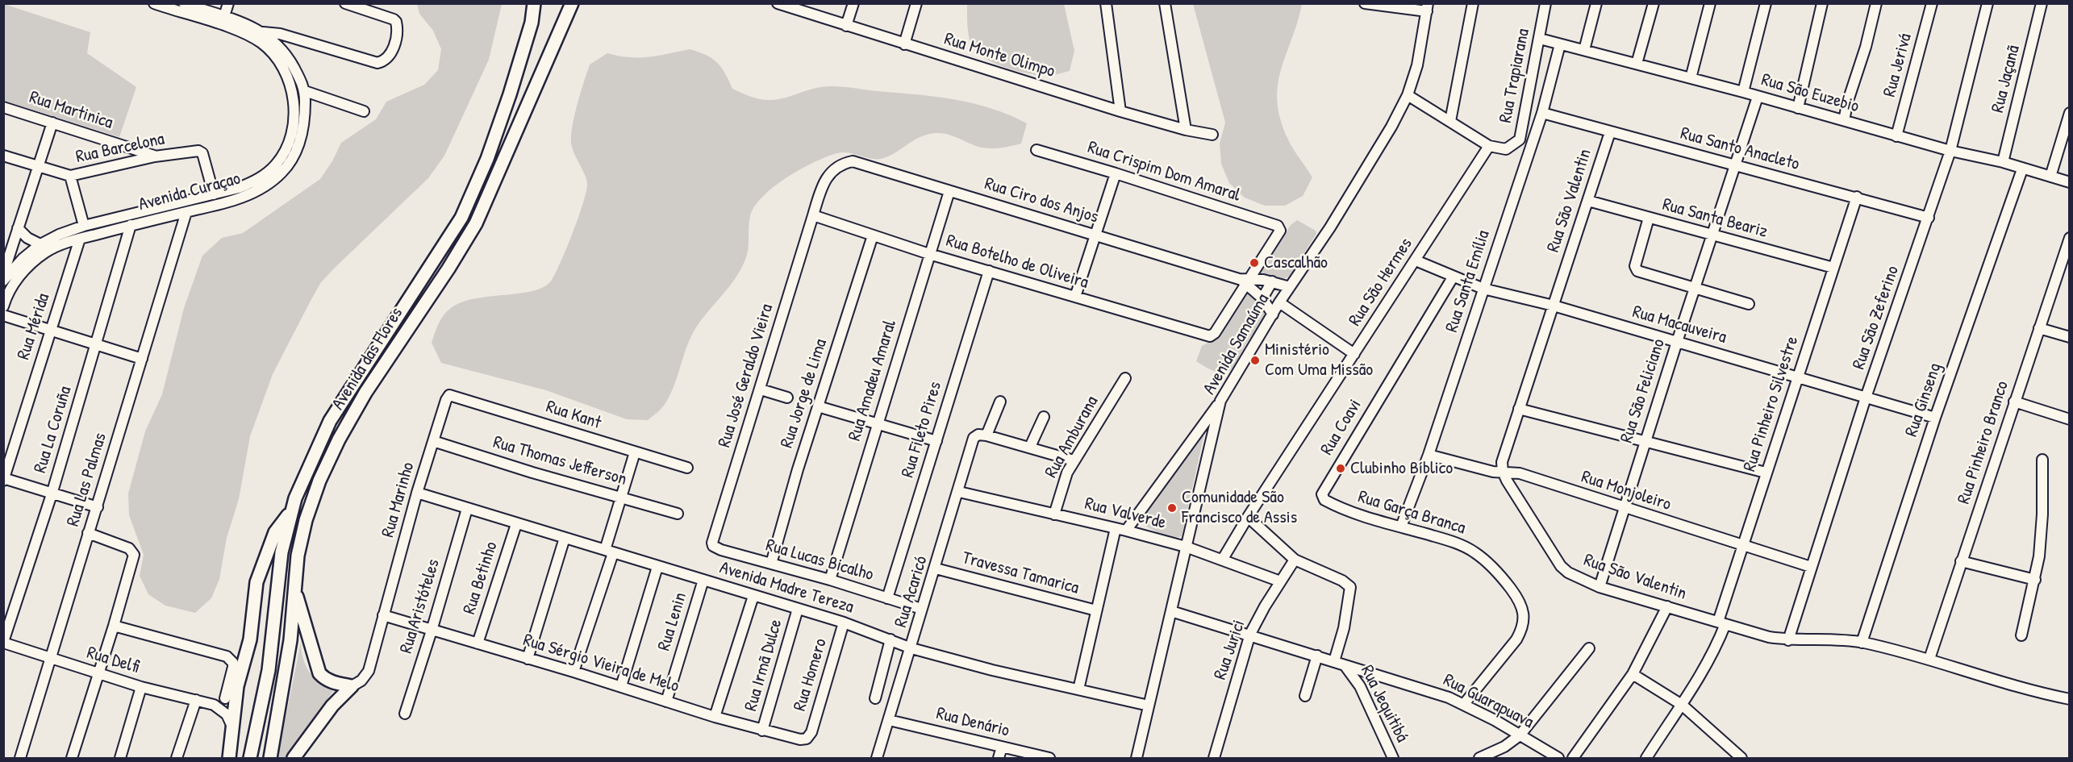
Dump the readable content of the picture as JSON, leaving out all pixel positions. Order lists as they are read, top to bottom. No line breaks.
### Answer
{"streets":{"main road":["Avenida das Flores"],"street":["Rua Monte Olimpo","Rua Jerivá","Rua Trapiarana","Rua Jaçanã","Rua São Euzebio","Rua Martinica","Rua Barcelona","Rua Santo Anacleto","Rua Crispim Dom Amaral","Avenida Curaçao","Rua Ciro dos Anjos","Rua São Valentin","Rua Santa Beariz","Rua Botelho de Oliveira","Rua Santa Emília","Rua São Hermes","Rua São Zeferino","Rua Macauveira","Rua Mérida","Avenida Samaúma","Rua José Geraldo Vieira","Rua Amadeu Amaral","Rua São Feliciano","Rua Jorge de Lima","Rua Ginseng","Rua Pinheiro Silvestre","Rua Kant","Rua Coavi","Rua La Coruña","Rua Fileto Pires","Rua Amburana","Rua Pinheiro Branco","Rua Thomas Jefferson","Rua Las Palmas","Rua Monjoleiro","Rua Marinho","Rua Garça Branca","Rua Valverde","Rua Lucas Bicalho","Travessa Tamarica","Rua Betinho","Avenida Madre Tereza","Rua Acaricó","Rua Aristóteles","Rua Lenin","Rua Jurici","Rua Delfi","Rua Sérgio Vieira de Melo","Rua Irmã Dulce","Rua Homero","Rua Guarapuava","Rua Jequitibá","Rua Denário"]},"crossings":[["Rua Jerivá","Rua São Euzebio"],["Rua Trapiarana","Rua São Euzebio"],["Rua Trapiarana","Rua São Hermes"],["Rua Trapiarana","Avenida Samaúma"],["Rua Jaçanã","Rua São Euzebio"],["Rua São Euzebio","Rua Santa Emília"],["Rua São Euzebio","Rua São Zeferino"],["Rua São Euzebio","Rua São Feliciano"],["Rua São Euzebio","Rua Ginseng"],["Rua Martinica","Rua Barcelona"],["Rua Barcelona","Avenida Curaçao"],["Rua Santo Anacleto","Rua São Valentin"],["Rua Santo Anacleto","Rua Santa Emília"],["Rua Santo Anacleto","Rua São Zeferino"],["Rua Santo Anacleto","Rua São Feliciano"],["Rua Santo Anacleto","Rua Pinheiro Silvestre"],["Rua Crispim Dom Amaral","Rua Ciro dos Anjos"],["Rua Crispim Dom Amaral","Rua Botelho de Oliveira"],["Avenida Curaçao","Rua Mérida"],["Avenida Curaçao","Rua La Coruña"],["Avenida Curaçao","Rua Las Palmas"],["Rua Ciro dos Anjos","Rua Botelho de Oliveira"],["Rua Ciro dos Anjos","Avenida Samaúma"],["Rua Ciro dos Anjos","Rua José Geraldo Vieira"],["Rua Ciro dos Anjos","Rua Amadeu Amaral"],["Rua São Valentin","Rua Santa Beariz"],["Rua São Valentin","Rua São Zeferino"],["Rua São Valentin","Rua Macauveira"],["Rua São Valentin","Rua São Feliciano"],["Rua São Valentin","Rua Ginseng"],["Rua São Valentin","Rua Pinheiro Silvestre"],["Rua São Valentin","Rua Pinheiro Branco"],["Rua São Valentin","Rua Monjoleiro"],["Rua Santa Beariz","Rua São Feliciano"],["Rua Santa Beariz","Rua Pinheiro Silvestre"],["Rua Botelho de Oliveira","Rua José Geraldo Vieira"],["Rua Botelho de Oliveira","Rua Amadeu Amaral"],["Rua Botelho de Oliveira","Rua Jorge de Lima"],["Rua Botelho de Oliveira","Rua Fileto Pires"],["Rua Santa Emília","Rua Macauveira"],["Rua Santa Emília","Rua Monjoleiro"],["Rua Santa Emília","Rua Garça Branca"],["Rua São Hermes","Rua Macauveira"],["Rua São Hermes","Rua Valverde"],["Rua São Zeferino","Rua Macauveira"],["Rua São Zeferino","Rua Monjoleiro"],["Rua Macauveira","Rua São Feliciano"],["Rua Macauveira","Rua Ginseng"],["Rua Macauveira","Rua Pinheiro Silvestre"],["Rua Macauveira","Rua Coavi"],["Avenida Samaúma","Rua Valverde"],["Avenida Samaúma","Avenida Madre Tereza"],["Avenida Samaúma","Rua Guarapuava"],["Rua José Geraldo Vieira","Rua Lucas Bicalho"],["Rua Amadeu Amaral","Rua Lucas Bicalho"],["Rua São Feliciano","Rua Monjoleiro"],["Rua Jorge de Lima","Rua Lucas Bicalho"],["Rua Pinheiro Silvestre","Rua Monjoleiro"],["Rua Kant","Rua Marinho"],["Rua Coavi","Rua Garça Branca"],["Rua La Coruña","Rua Delfi"],["Rua Fileto Pires","Rua Lucas Bicalho"],["Rua Amburana","Rua Valverde"],["Rua Thomas Jefferson","Rua Marinho"],["Rua Las Palmas","Rua Delfi"],["Rua Marinho","Avenida Madre Tereza"],["Rua Marinho","Rua Sérgio Vieira de Melo"],["Rua Garça Branca","Rua Guarapuava"],["Rua Valverde","Rua Acaricó"],["Rua Valverde","Rua Jurici"],["Travessa Tamarica","Rua Acaricó"],["Rua Betinho","Avenida Madre Tereza"],["Rua Betinho","Rua Sérgio Vieira de Melo"],["Avenida Madre Tereza","Rua Acaricó"],["Avenida Madre Tereza","Rua Aristóteles"],["Avenida Madre Tereza","Rua Lenin"],["Avenida Madre Tereza","Rua Irmã Dulce"],["Avenida Madre Tereza","Rua Homero"],["Rua Acaricó","Rua Denário"],["Rua Aristóteles","Rua Sérgio Vieira de Melo"],["Rua Lenin","Rua Sérgio Vieira de Melo"],["Rua Jurici","Rua Guarapuava"],["Rua Sérgio Vieira de Melo","Rua Irmã Dulce"],["Rua Sérgio Vieira de Melo","Rua Homero"],["Rua Guarapuava","Rua Jequitibá"]],"places":["Cascalhão","Ministério Com Uma Missão","Clubinho Bíblico","Comunidade São Francisco de Assis"]}
